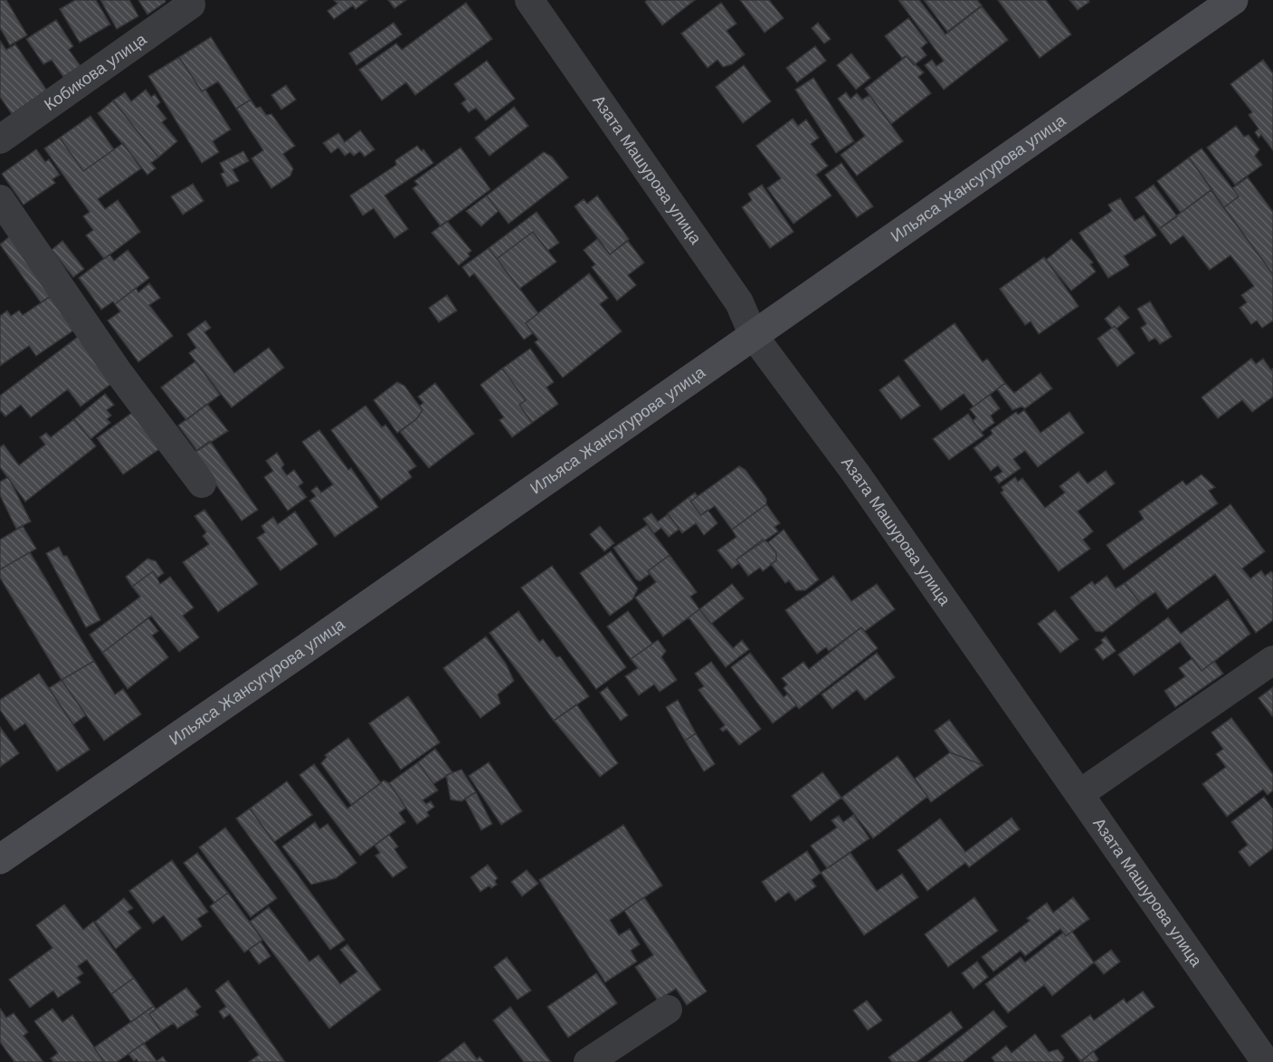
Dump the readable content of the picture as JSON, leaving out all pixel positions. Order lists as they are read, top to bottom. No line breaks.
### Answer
{"streets":{"street":["Кобикова улица","Азата Машурова улица","Ильяса Жансугурова улица"]},"crossings":[["Азата Машурова улица","Ильяса Жансугурова улица"]]}
